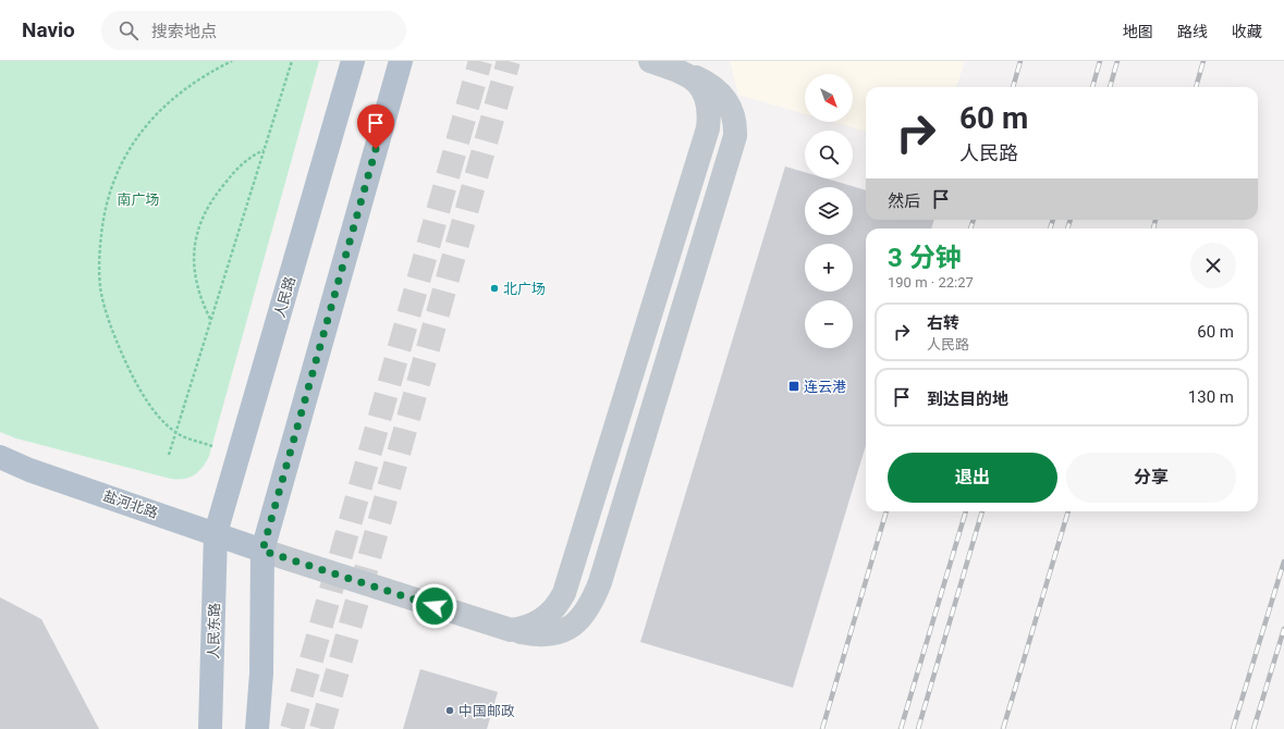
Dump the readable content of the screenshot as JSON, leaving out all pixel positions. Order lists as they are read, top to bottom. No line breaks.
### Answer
{"streets":{"main road":["人民路","盐河北路","人民东路"]},"crossings":[["人民路","盐河北路"],["人民路","人民东路"],["盐河北路","人民东路"]],"parks":["南广场"],"places":{"other":["北广场","中国邮政"],"transit":["连云港"]},"north":"bottom right","page":{"header":"Navio","search":"搜索地点","nav":["地图","路线","收藏"],"map_buttons":["+","−"],"turn":["60 m","人民路"],"then":"然后","heading":["3 分钟","190 m · 22:27"],"list":[{"name":"右转","note":"人民路","value":"60 m"},{"name":"到达目的地","value":"130 m"}],"buttons":["退出","分享"]}}
